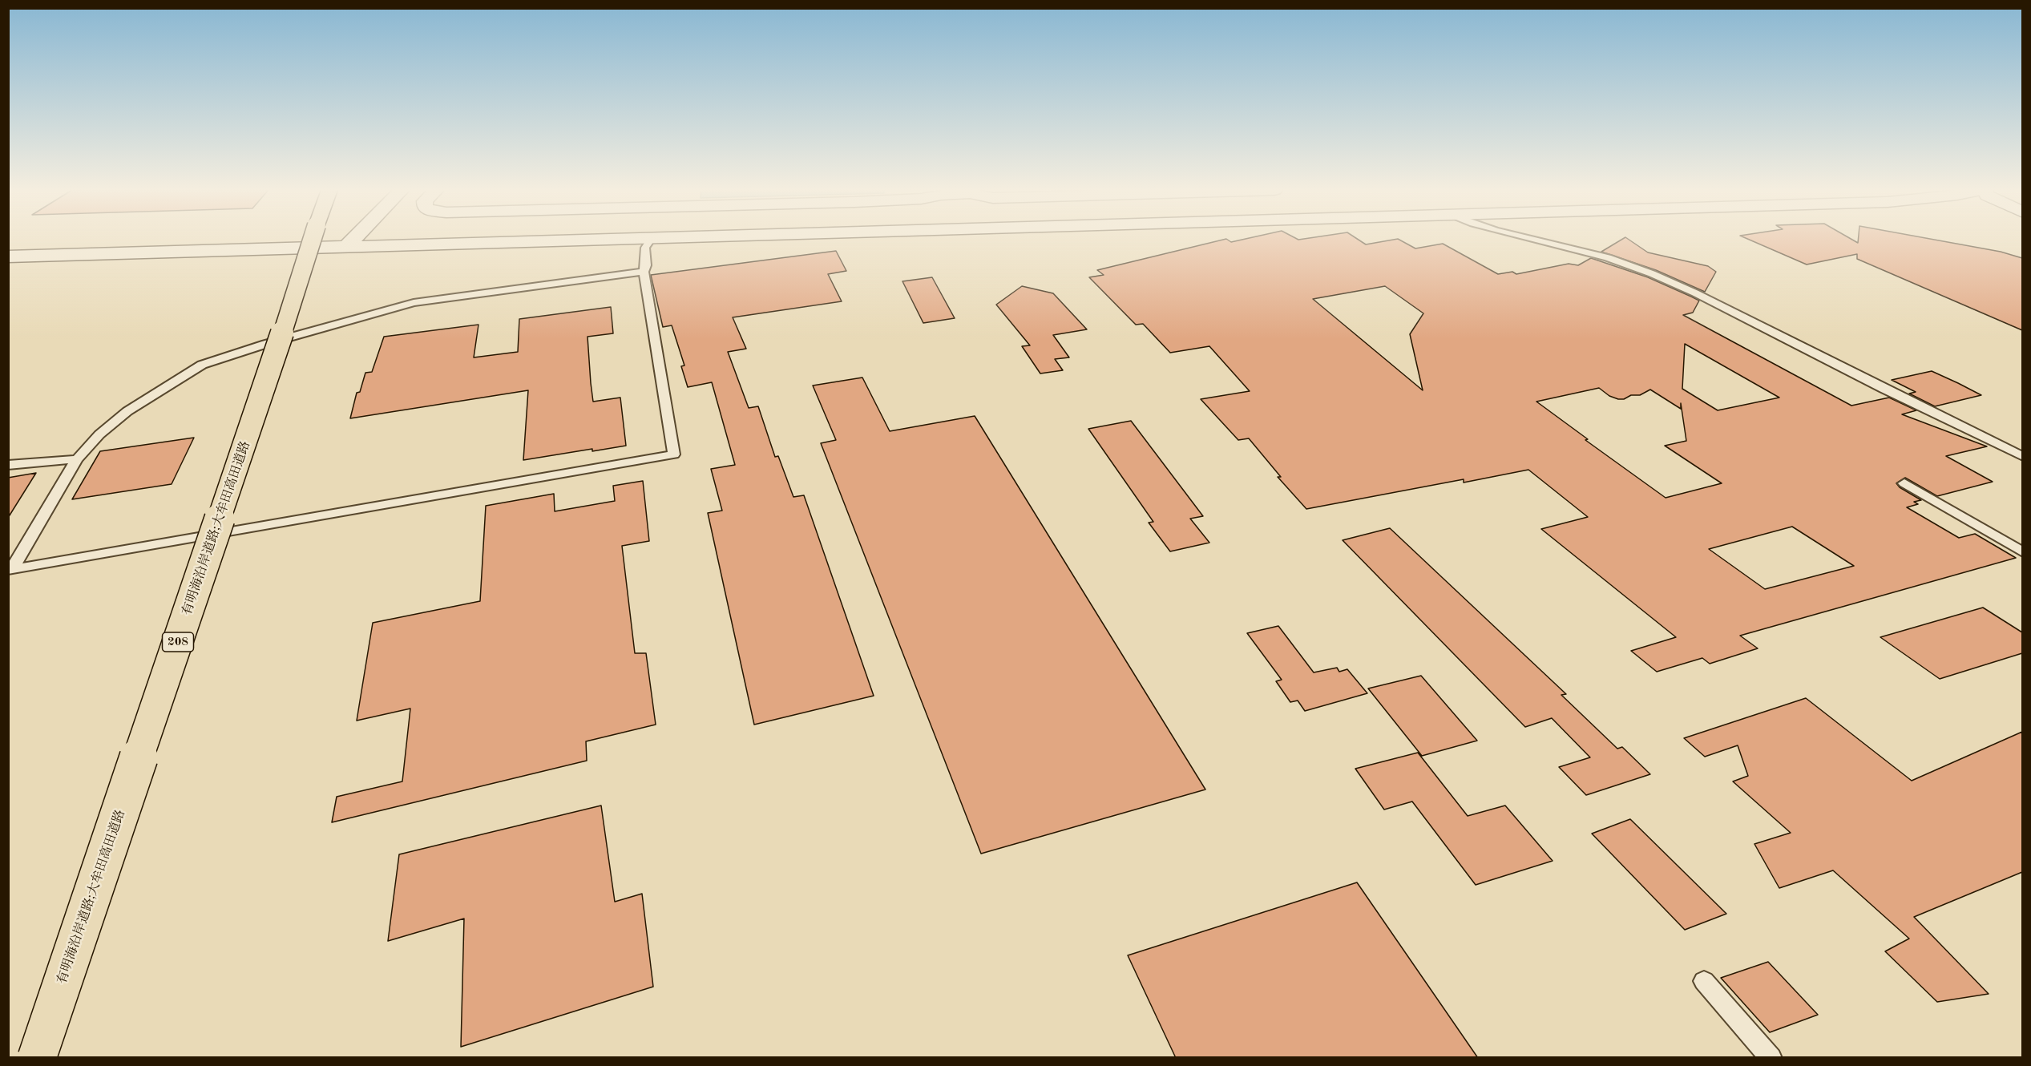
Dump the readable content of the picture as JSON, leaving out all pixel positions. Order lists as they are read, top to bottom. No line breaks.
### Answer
{"streets":{"highway":["有明海沿岸道路;大牟田高田道路","208"]}}
